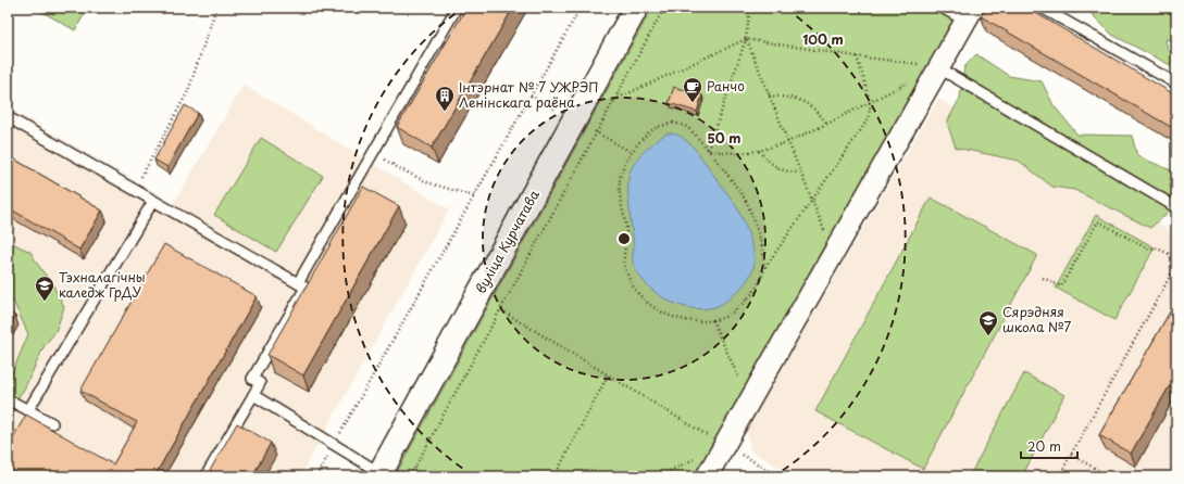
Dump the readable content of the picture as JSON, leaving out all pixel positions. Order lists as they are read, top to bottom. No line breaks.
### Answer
{"streets":{"main road":["вуліца Курчатава"]},"places":{"cafe":["Ранчо"],"building":["Інтэрнат № 7 УЖРЭП Ленінскага раёна"],"school or university":["Тэхналагічны каледж ГрДУ","Сярэдняя школа №7"]},"scale_bar":"20 m","rings":["100 m","50 m"]}
